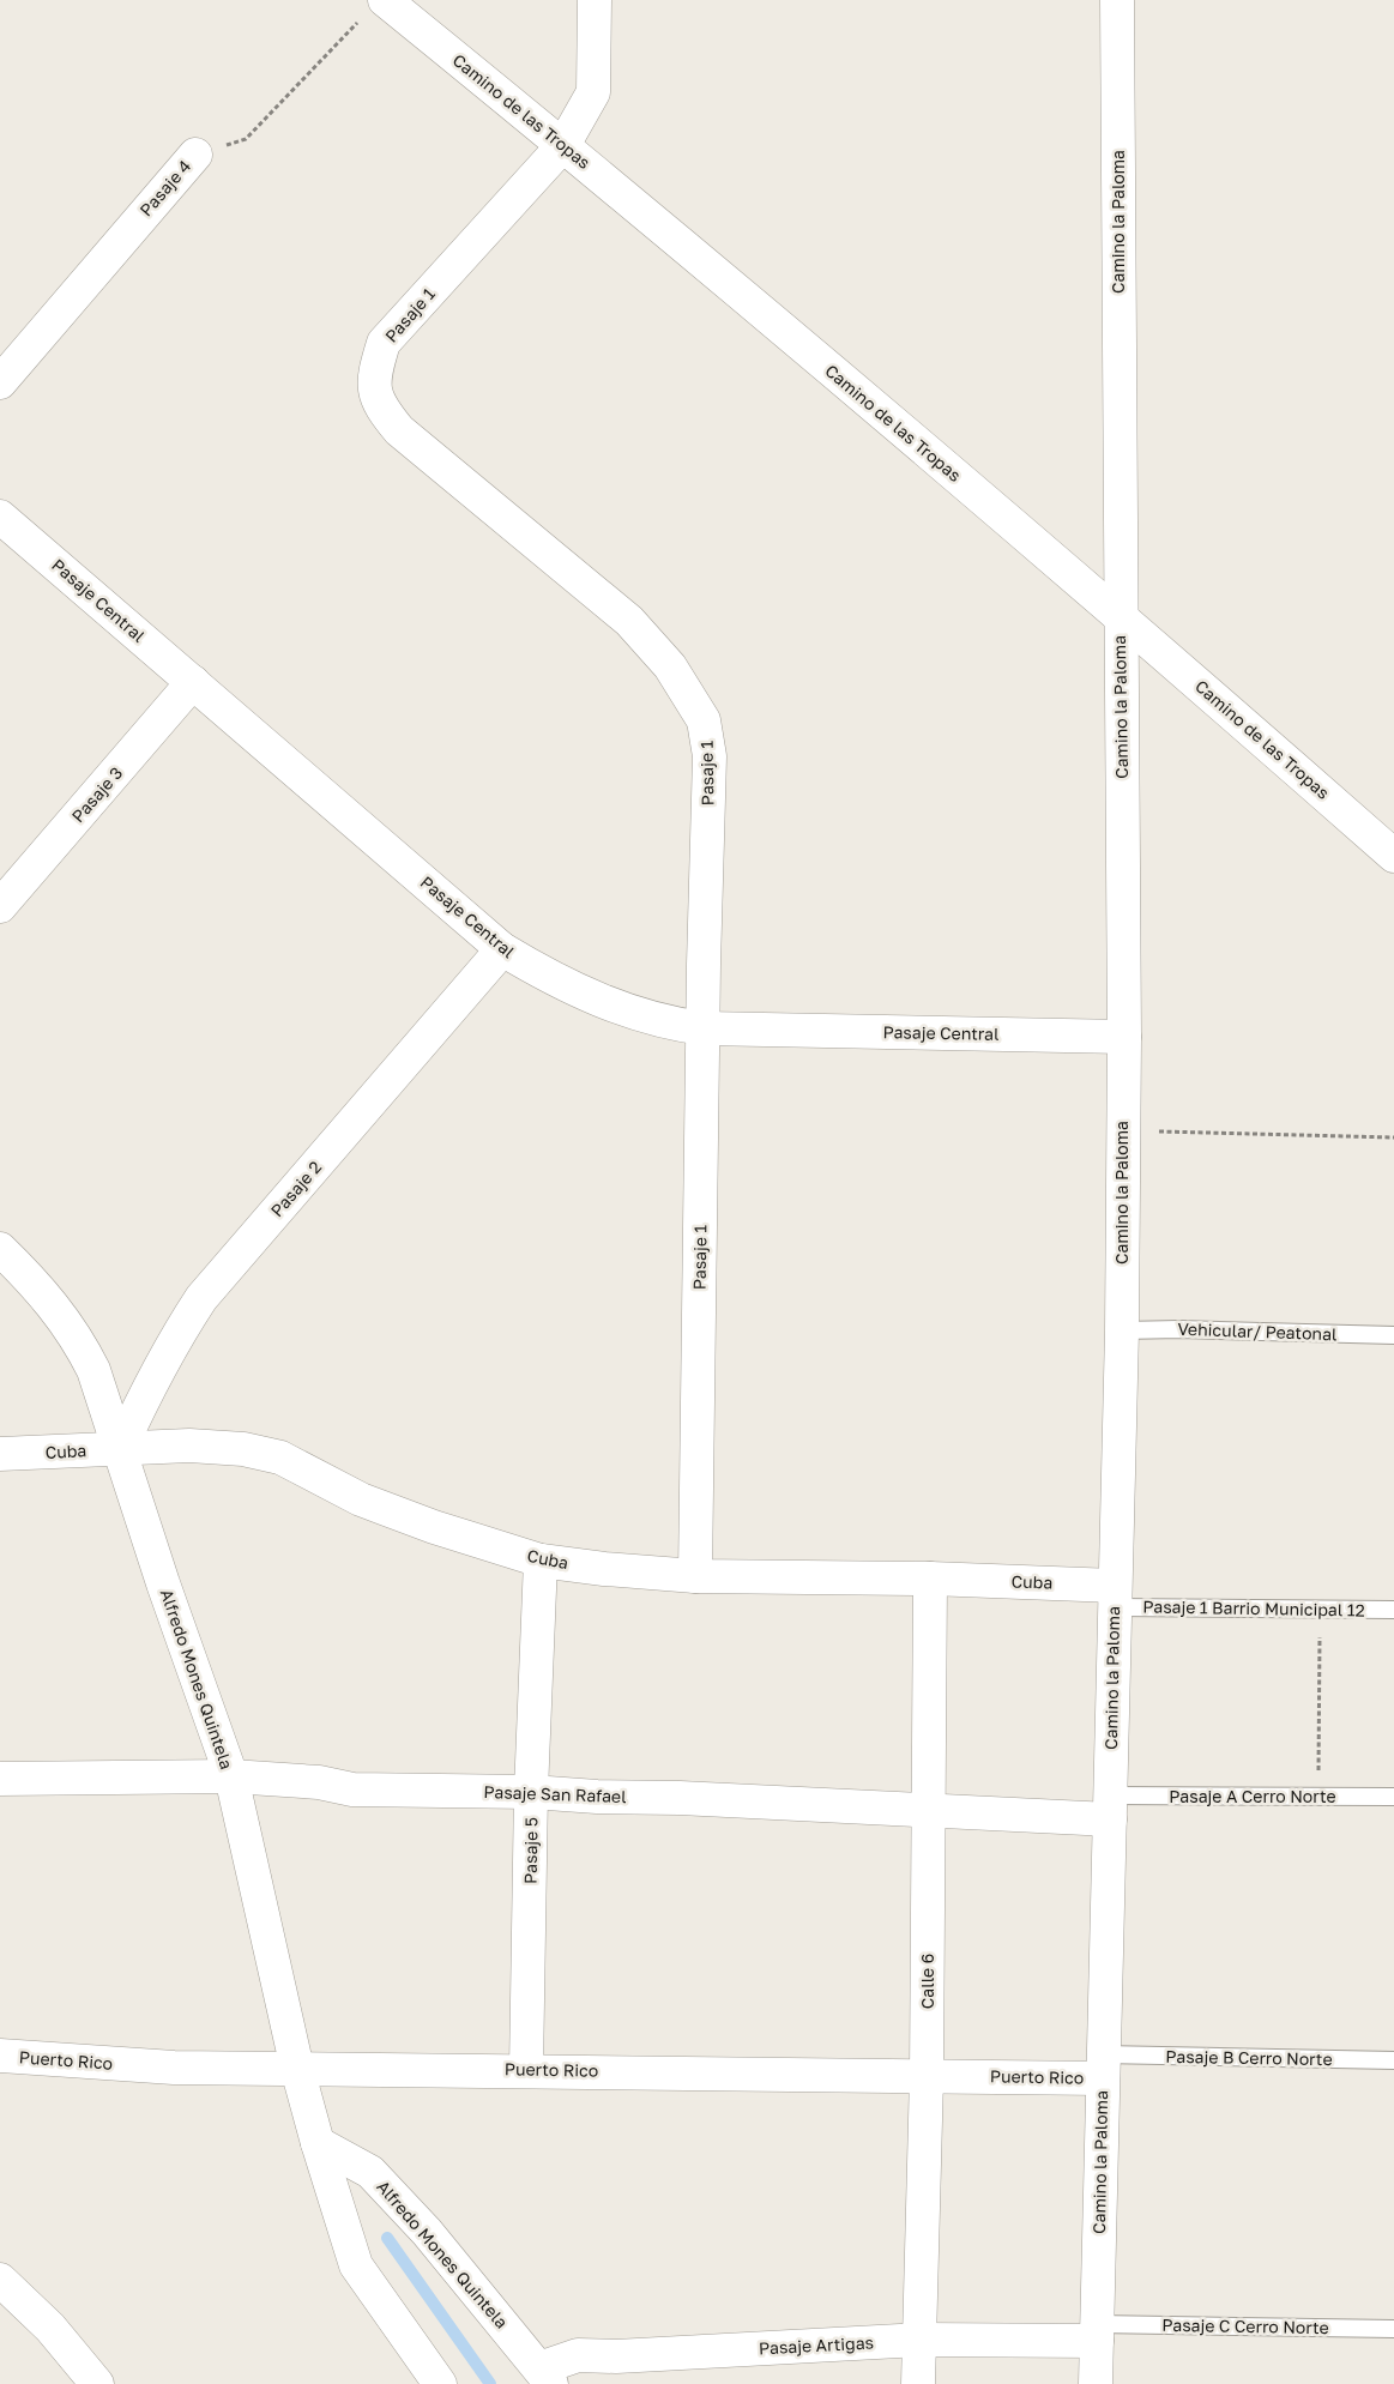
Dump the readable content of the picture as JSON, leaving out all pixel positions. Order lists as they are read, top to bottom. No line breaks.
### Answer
{"streets":{"street":["Camino de las Tropas","Pasaje 4","Camino la Paloma","Pasaje 1","Pasaje Central","Pasaje 3","Pasaje 2","Cuba","Alfredo Mones Quintela","Pasaje San Rafael","Pasaje 5","Calle 6","Puerto Rico","Pasaje Artigas"],"lane":["Vehicular/ Peatonal","Pasaje 1 Barrio Municipal 12","Pasaje A Cerro Norte","Pasaje B Cerro Norte","Pasaje C Cerro Norte"]},"crossings":[["Camino de las Tropas","Pasaje 4"],["Camino de las Tropas","Camino la Paloma"],["Camino de las Tropas","Pasaje 1"],["Camino la Paloma","Pasaje Central"],["Camino la Paloma","Vehicular/ Peatonal"],["Camino la Paloma","Cuba"],["Camino la Paloma","Pasaje 1 Barrio Municipal 12"],["Camino la Paloma","Pasaje San Rafael"],["Camino la Paloma","Pasaje A Cerro Norte"],["Camino la Paloma","Pasaje B Cerro Norte"],["Camino la Paloma","Puerto Rico"],["Camino la Paloma","Pasaje C Cerro Norte"],["Camino la Paloma","Pasaje Artigas"],["Pasaje 1","Pasaje Central"],["Pasaje 1","Cuba"],["Pasaje Central","Pasaje 3"],["Pasaje Central","Pasaje 2"],["Pasaje 2","Cuba"],["Pasaje 2","Alfredo Mones Quintela"],["Cuba","Pasaje 1 Barrio Municipal 12"],["Cuba","Alfredo Mones Quintela"],["Cuba","Pasaje 5"],["Cuba","Calle 6"],["Alfredo Mones Quintela","Pasaje San Rafael"],["Alfredo Mones Quintela","Puerto Rico"],["Alfredo Mones Quintela","Pasaje Artigas"],["Pasaje San Rafael","Pasaje A Cerro Norte"],["Pasaje San Rafael","Pasaje 5"],["Pasaje San Rafael","Calle 6"],["Pasaje 5","Puerto Rico"],["Calle 6","Puerto Rico"],["Calle 6","Pasaje Artigas"],["Pasaje B Cerro Norte","Puerto Rico"],["Pasaje C Cerro Norte","Pasaje Artigas"]]}
